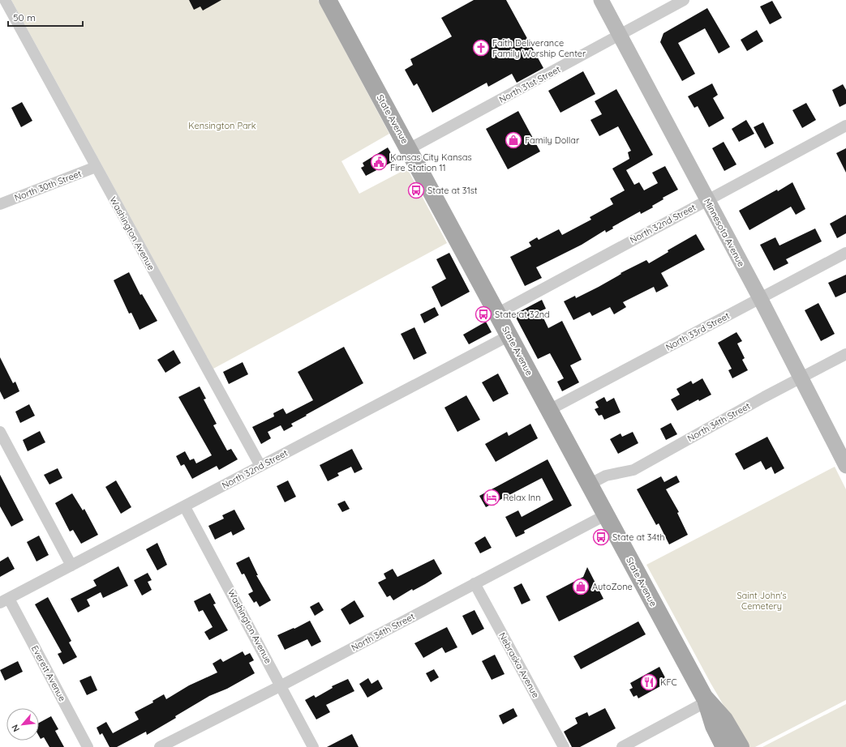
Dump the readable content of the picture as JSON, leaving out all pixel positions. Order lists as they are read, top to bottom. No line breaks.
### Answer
{"streets":{"main road":["State Avenue","Minnesota Avenue"],"street":["North 31st Street","North 30th Street","North 32nd Street","Washington Avenue","North 33rd Street","North 34th Street","Nebraska Avenue","Everett Avenue"]},"crossings":[["North 31st Street","State Avenue"],["North 31st Street","Minnesota Avenue"],["State Avenue","North 32nd Street"],["State Avenue","North 33rd Street"],["State Avenue","North 34th Street"],["North 30th Street","Washington Avenue"],["North 32nd Street","Minnesota Avenue"],["North 32nd Street","Washington Avenue"],["North 32nd Street","Everett Avenue"],["Minnesota Avenue","North 33rd Street"],["Minnesota Avenue","North 34th Street"],["Washington Avenue","North 34th Street"],["North 34th Street","Nebraska Avenue"]],"parks":["Kensington Park","Saint John's Cemetery"],"places":{"church":["Faith Deliverance Family Worship Center"],"shop":["Family Dollar","AutoZone"],"public building":["Kansas City Kansas Fire Station 11"],"bus stop":["State at 31st","State at 32nd","State at 34th"],"hotel":["Relax Inn"],"restaurant":["KFC"]},"scale_bar":"50 m","north":"bottom left"}
